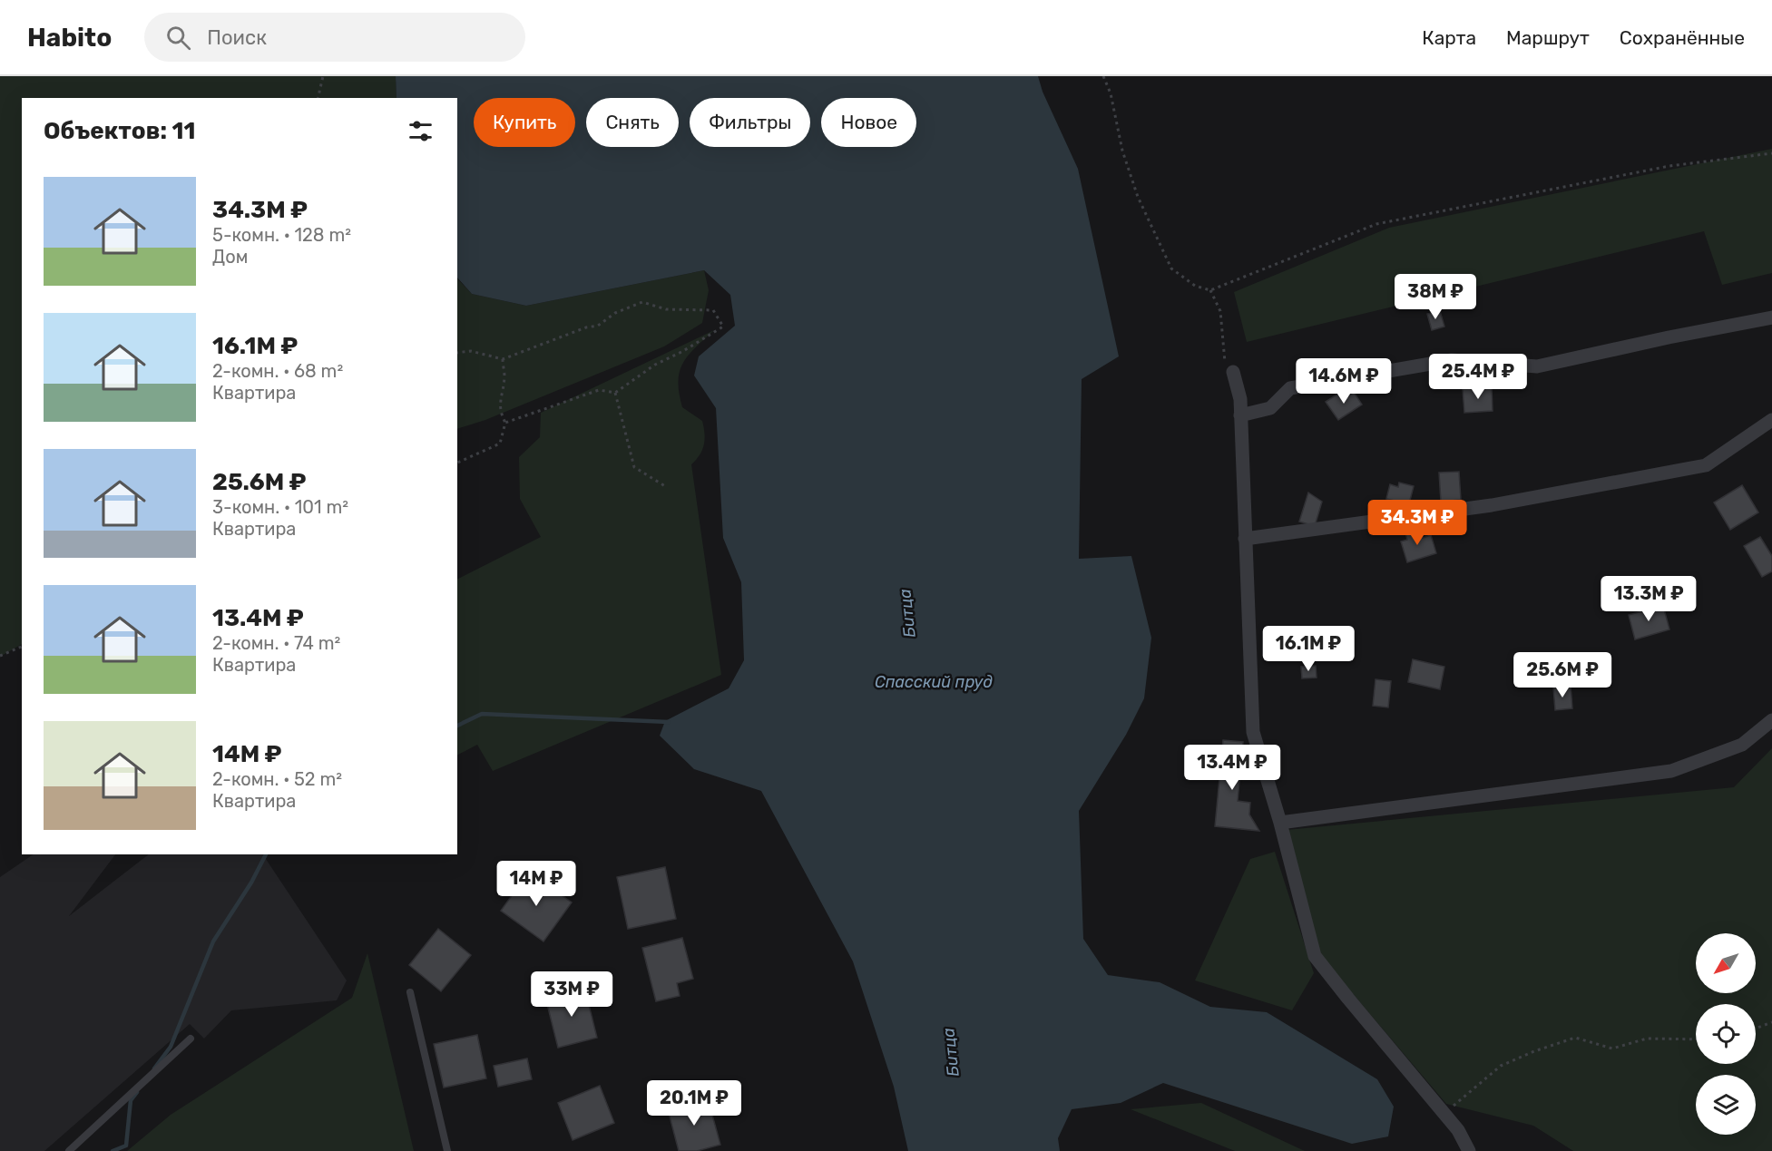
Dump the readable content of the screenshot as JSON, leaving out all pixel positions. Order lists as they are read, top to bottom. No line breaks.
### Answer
{"water":["Битца","Спасский пруд"],"north":"bottom left","page":{"header":"Habito","search":"Поиск","nav":["Карта","Маршрут","Сохранённые"],"chip":["Купить","Снять","Фильтры","Новое"],"heading":"Объектов: 11","list":[{"name":"34.3M ₽","note":"5-комн. · 128 m² · Дом"},{"name":"16.1M ₽","note":"2-комн. · 68 m² · Квартира"},{"name":"25.6M ₽","note":"3-комн. · 101 m² · Квартира"},{"name":"13.4M ₽","note":"2-комн. · 74 m² · Квартира"},{"name":"14M ₽","note":"2-комн. · 52 m² · Квартира"}],"price":["38M ₽","25.4M ₽","14.6M ₽","34.3M ₽","13.3M ₽","16.1M ₽","25.6M ₽","13.4M ₽","14M ₽","33M ₽","20.1M ₽"]}}
